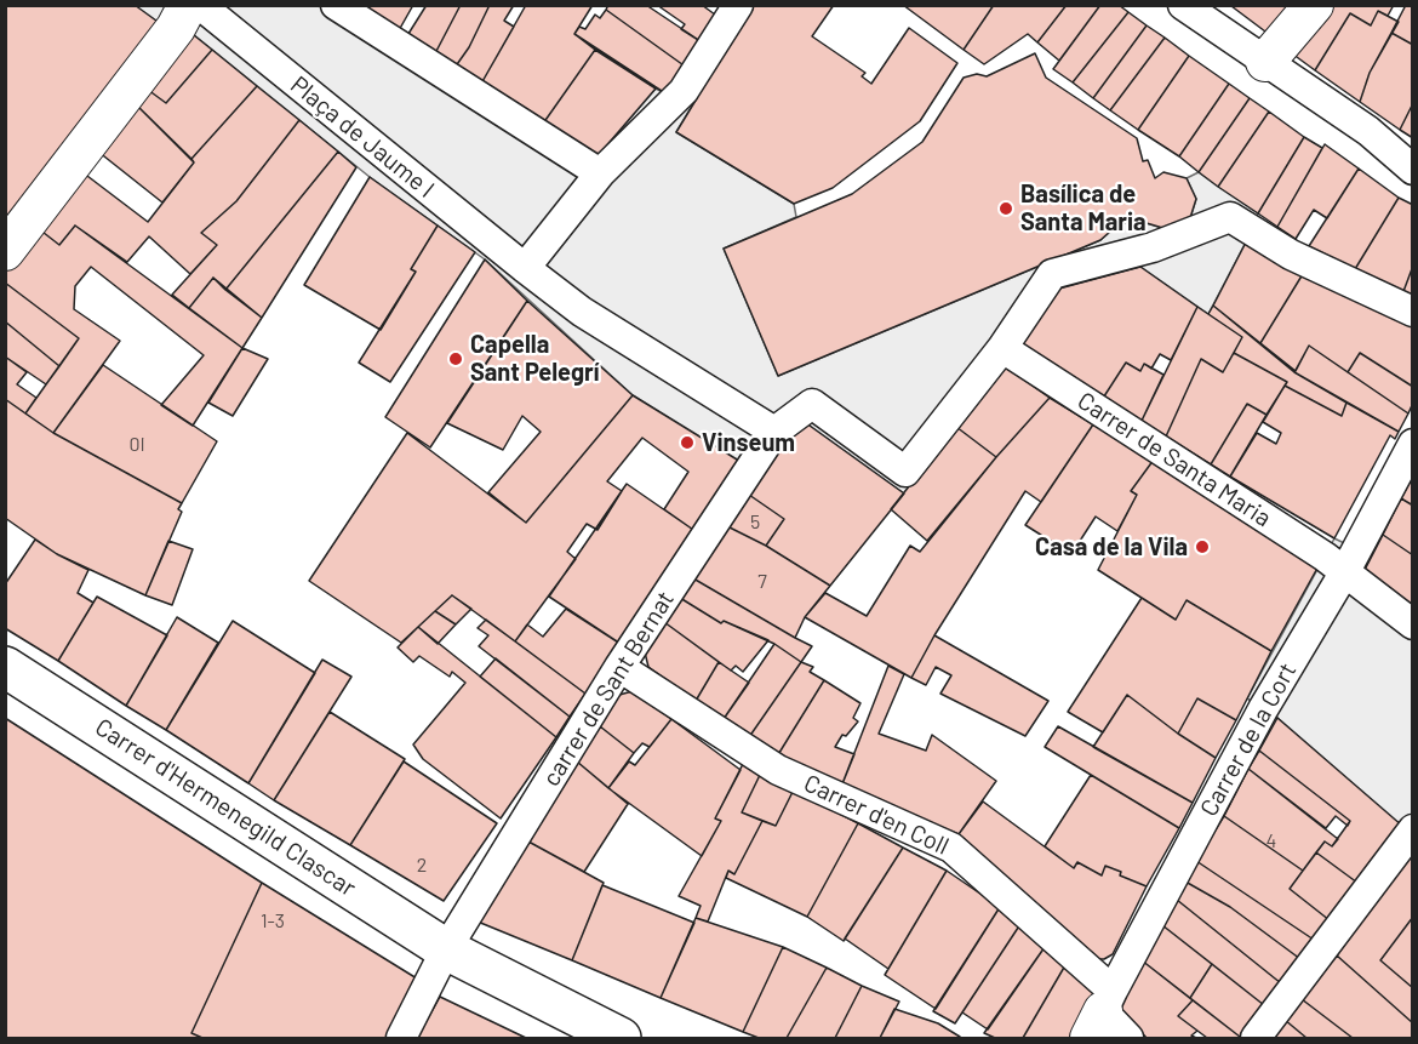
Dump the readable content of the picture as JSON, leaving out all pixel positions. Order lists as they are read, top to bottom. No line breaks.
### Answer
{"streets":{"street":["Plaça de Jaume I","Carrer de Santa Maria","carrer de Sant Bernat","Carrer de la Cort","Carrer d'Hermenegild Clascar","Carrer d'en Coll"]},"crossings":[["Plaça de Jaume I","carrer de Sant Bernat"],["Carrer de Santa Maria","Carrer de la Cort"],["carrer de Sant Bernat","Carrer d'Hermenegild Clascar"],["carrer de Sant Bernat","Carrer d'en Coll"],["Carrer de la Cort","Carrer d'en Coll"]],"places":["Basílica de Santa Maria","Capella Sant Pelegrí","Vinseum","Casa de la Vila"],"house_numbers":["0I","5","7","4","2","1-3"]}
